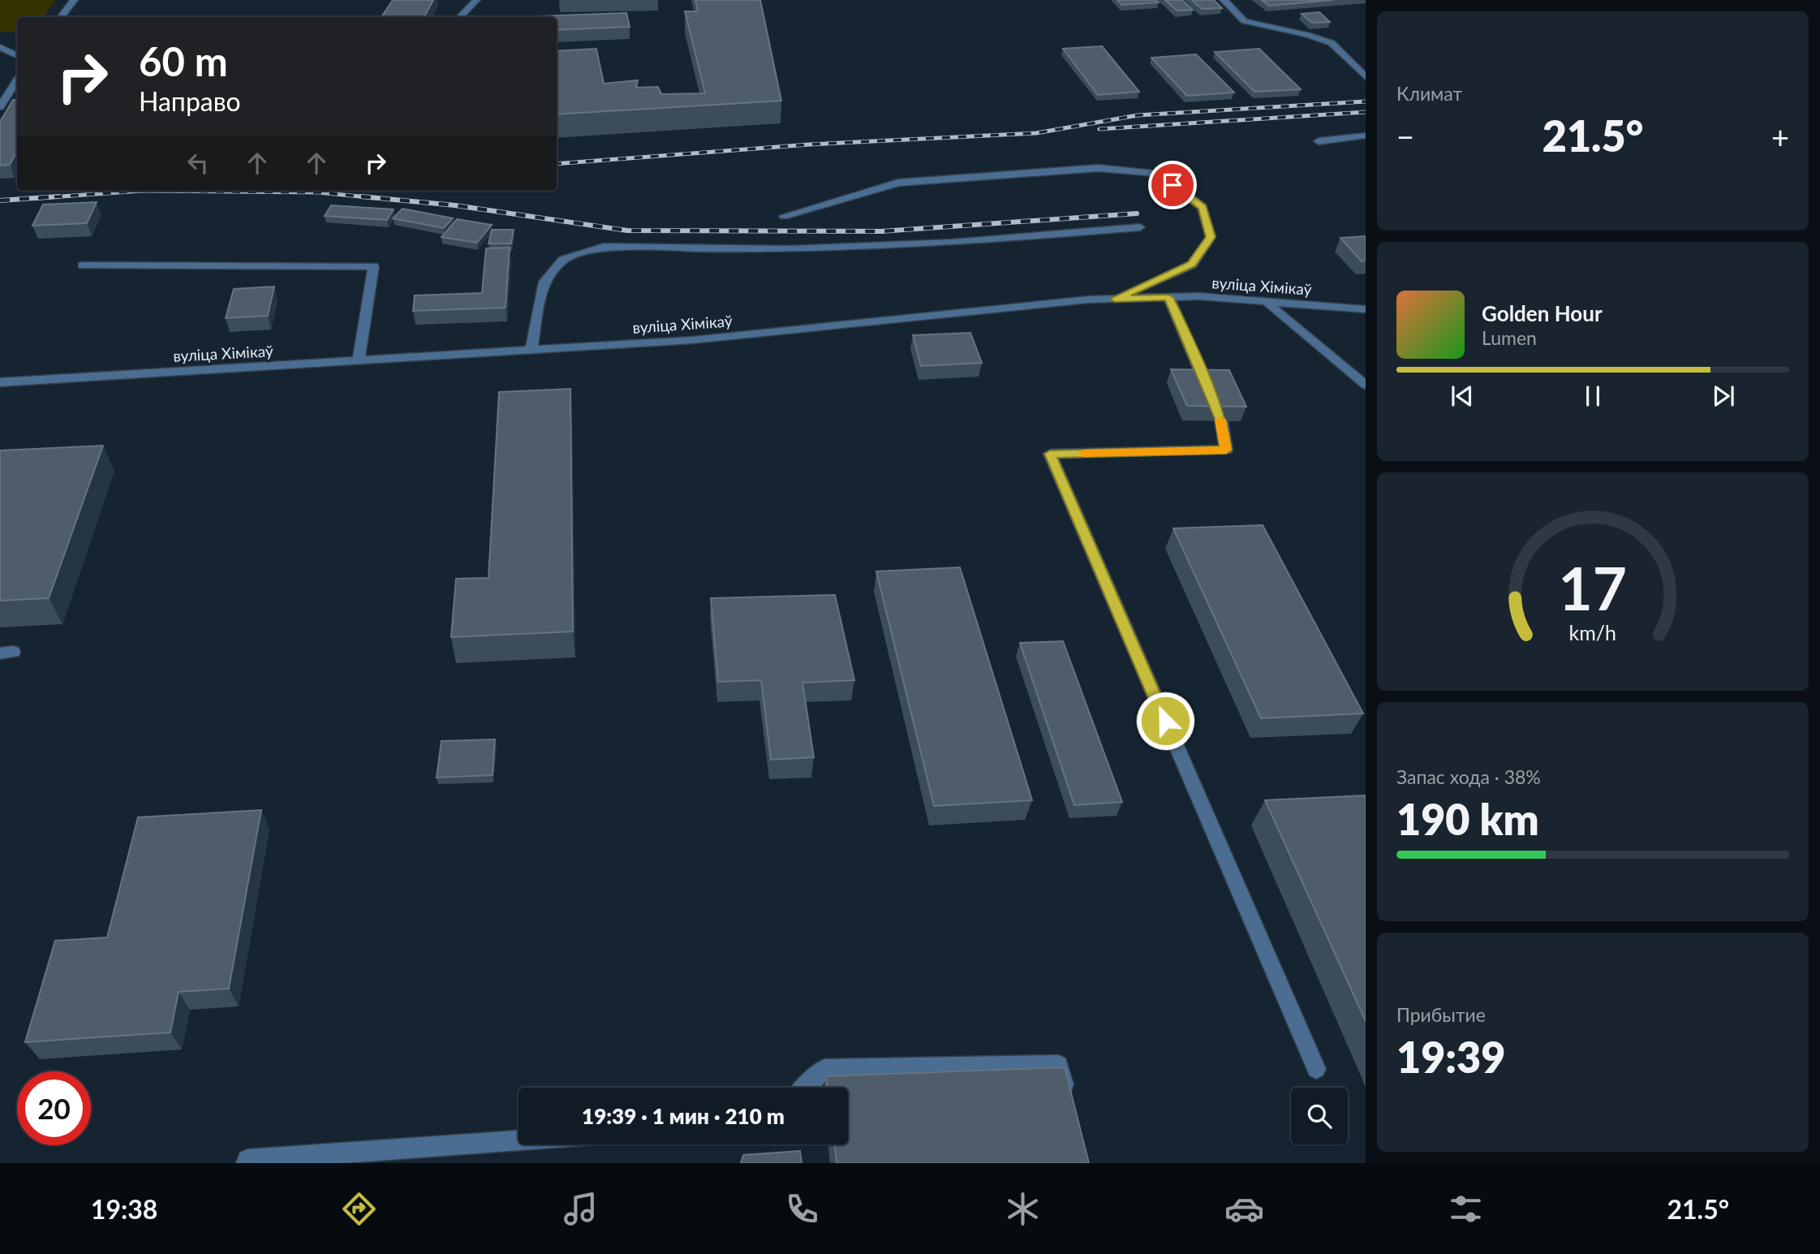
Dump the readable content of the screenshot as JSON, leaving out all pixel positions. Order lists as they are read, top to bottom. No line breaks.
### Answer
{"streets":{"street":["вуліца Хімікаў"]},"page":{"tile":["Климат",["Запас хода · 38%","190 km"],["Прибытие","19:39"]],"turn":["60 m","Направо"],"heat":["−","21.5°","+"],"song":["Golden Hour","Lumen"],"limit":"20","trip":"19:39 · 1 мин · 210 m","tabs":["19:38","21.5°"],"gauge":["17","km/h"]}}
